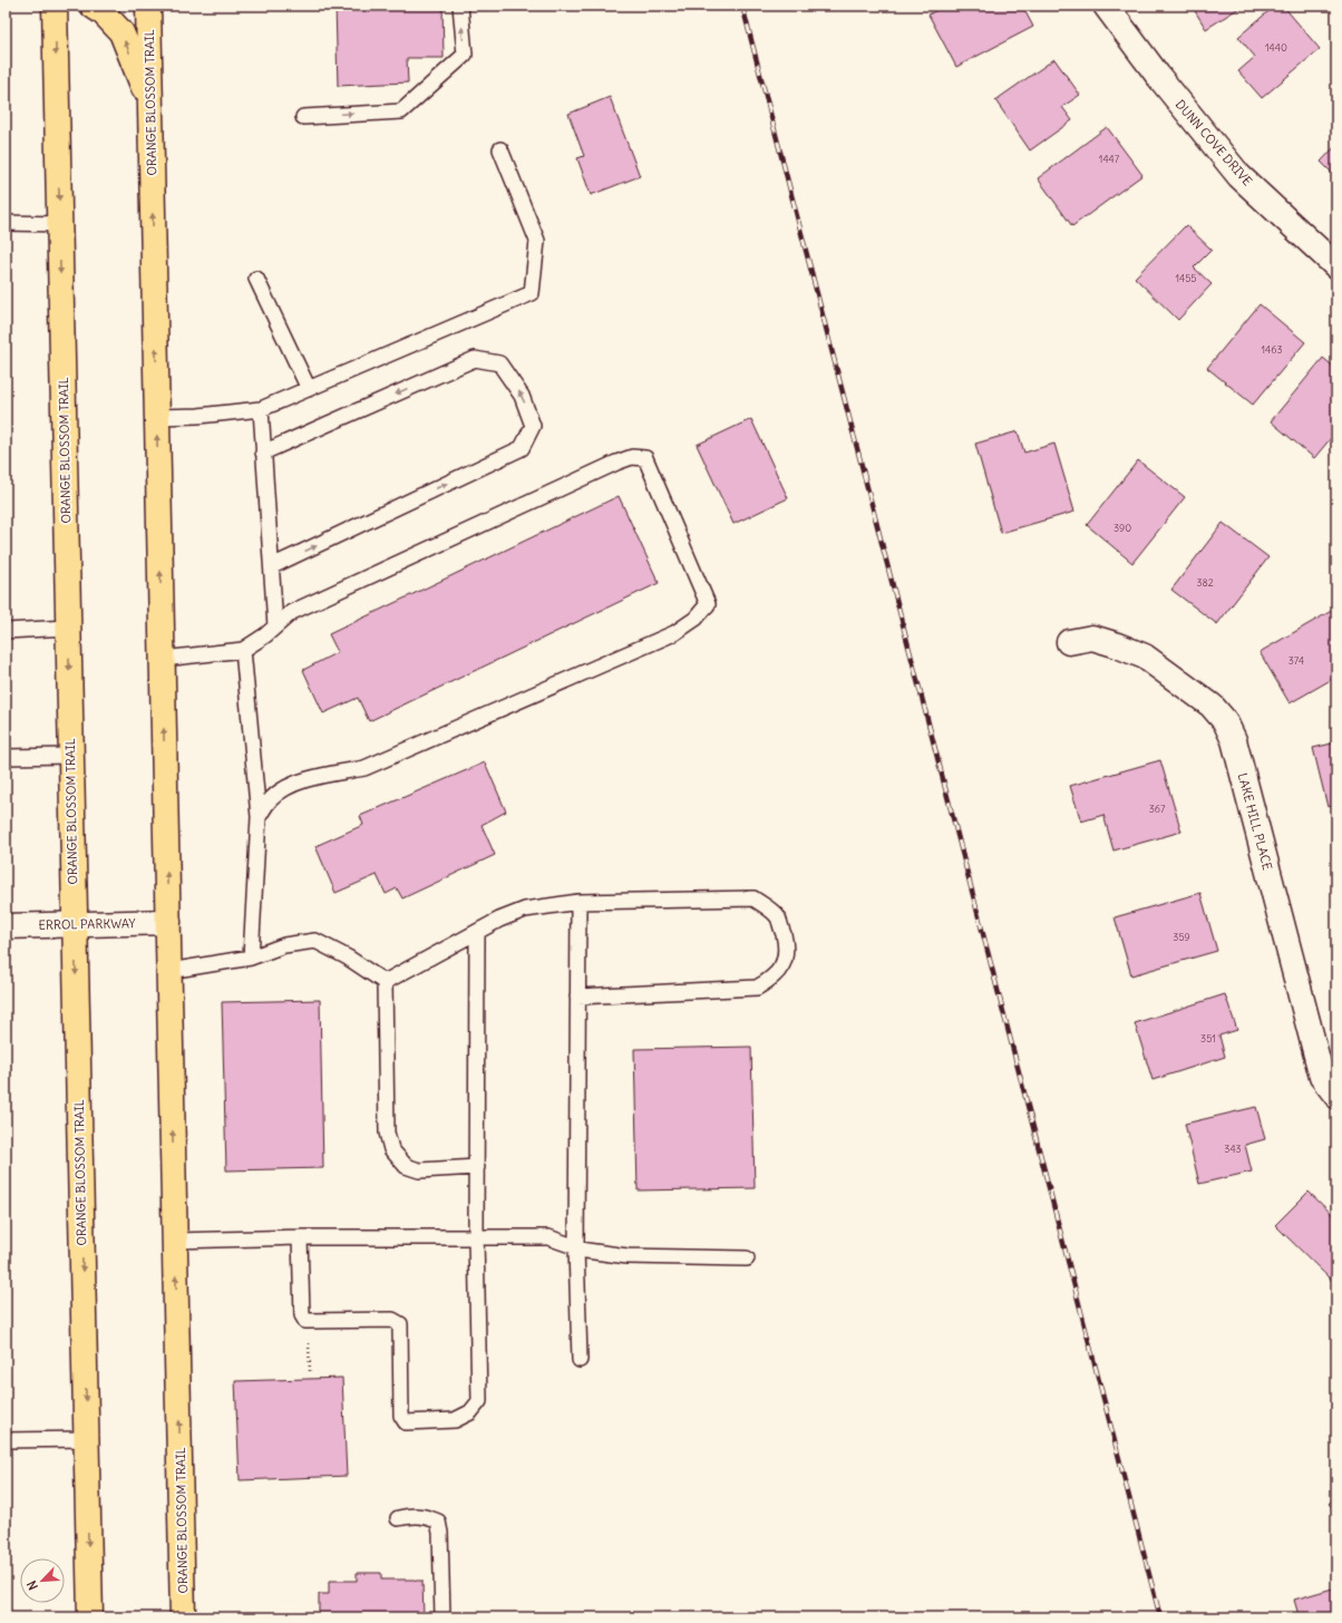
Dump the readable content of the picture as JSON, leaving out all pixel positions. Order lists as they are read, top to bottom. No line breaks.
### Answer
{"streets":{"main road":["ORANGE BLOSSOM TRAIL"],"street":["DUNN COVE DRIVE","LAKE HILL PLACE","ERROL PARKWAY"]},"crossings":[["ORANGE BLOSSOM TRAIL","ERROL PARKWAY"]],"house_numbers":["1440","1447","1455","1463","390","382","374","367","359","351","343"],"north":"bottom left"}
